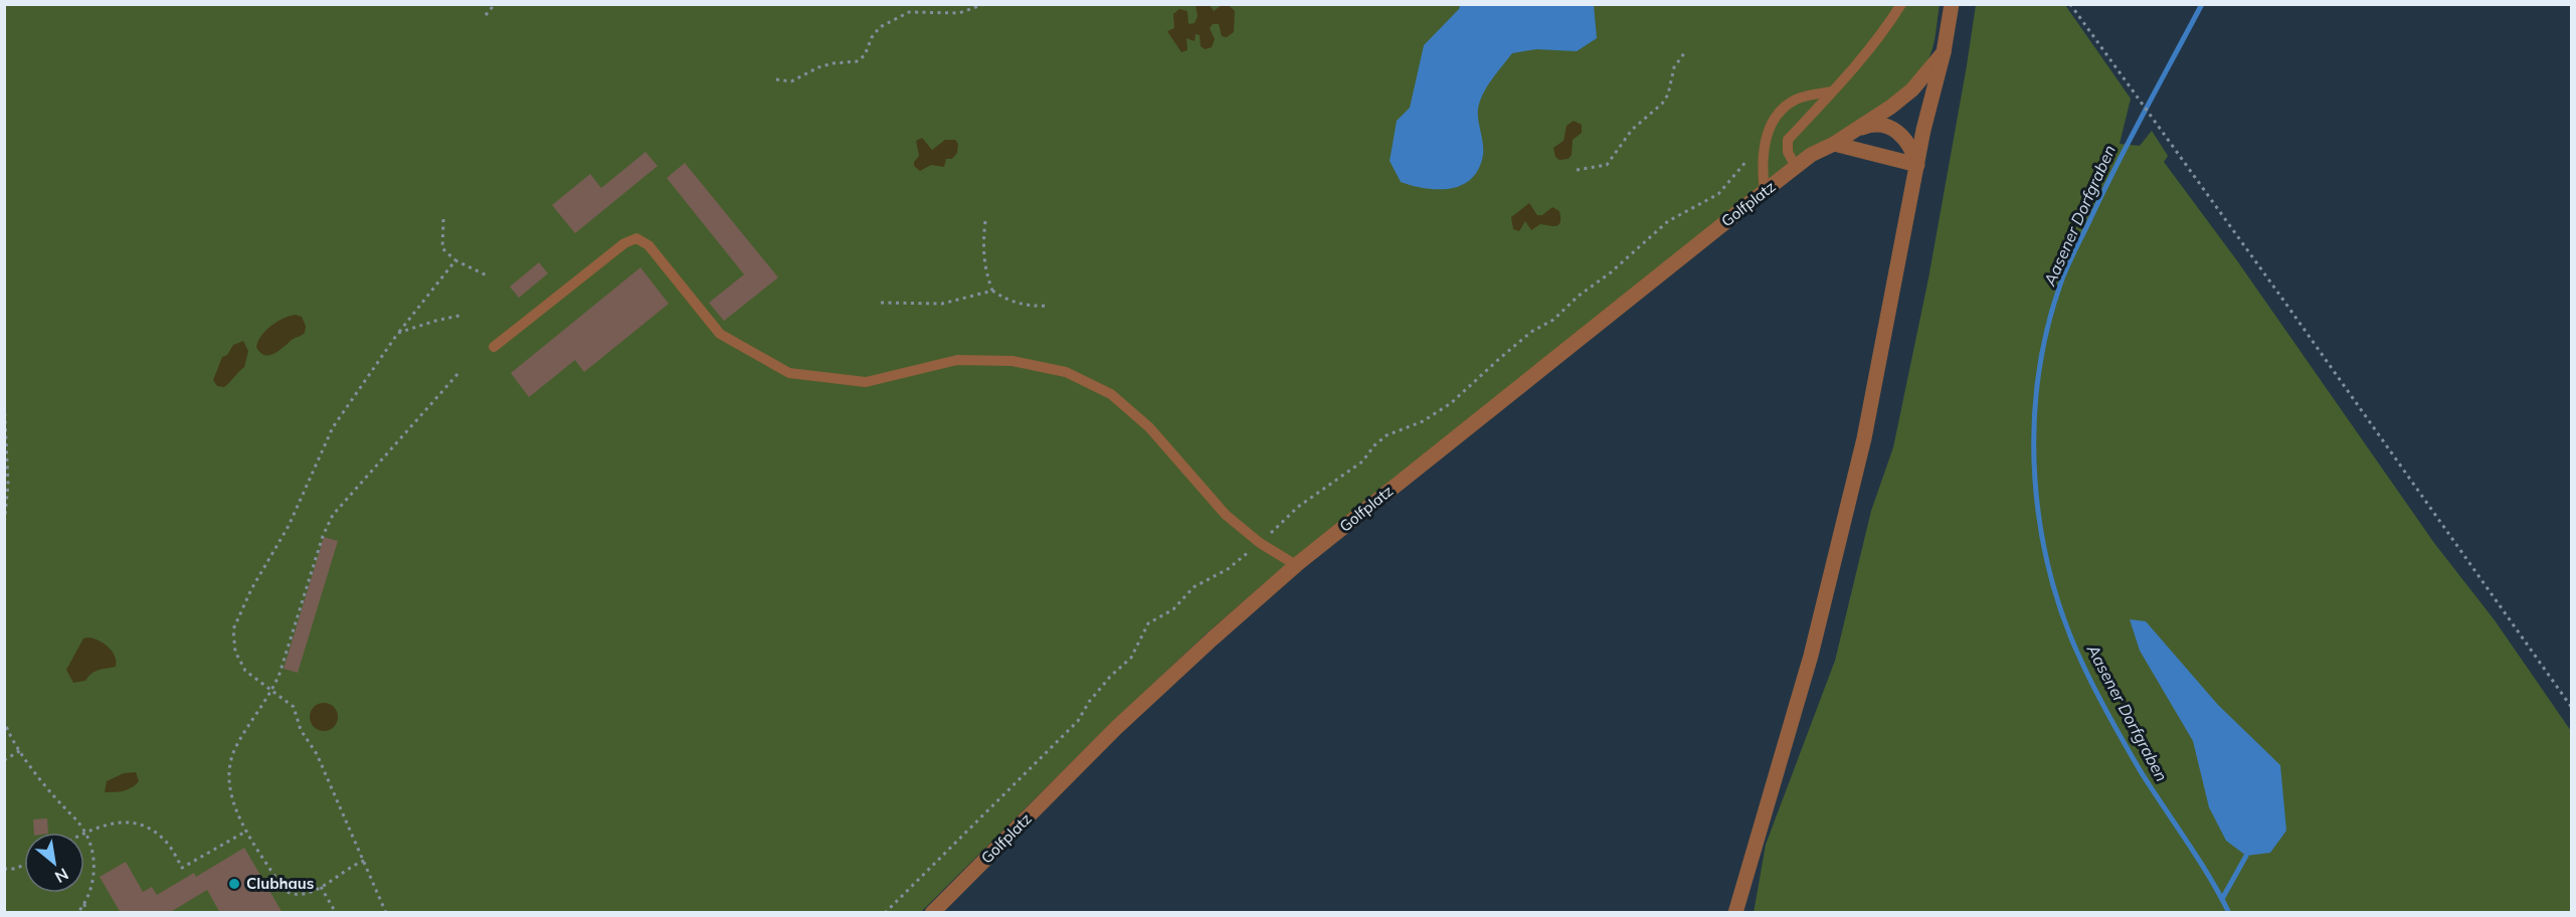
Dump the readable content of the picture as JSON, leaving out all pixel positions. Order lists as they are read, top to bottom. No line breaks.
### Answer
{"streets":{"street":["Golfplatz"]},"water":["Aasener Dorfgraben"],"places":["Clubhaus"],"north":"bottom right"}
